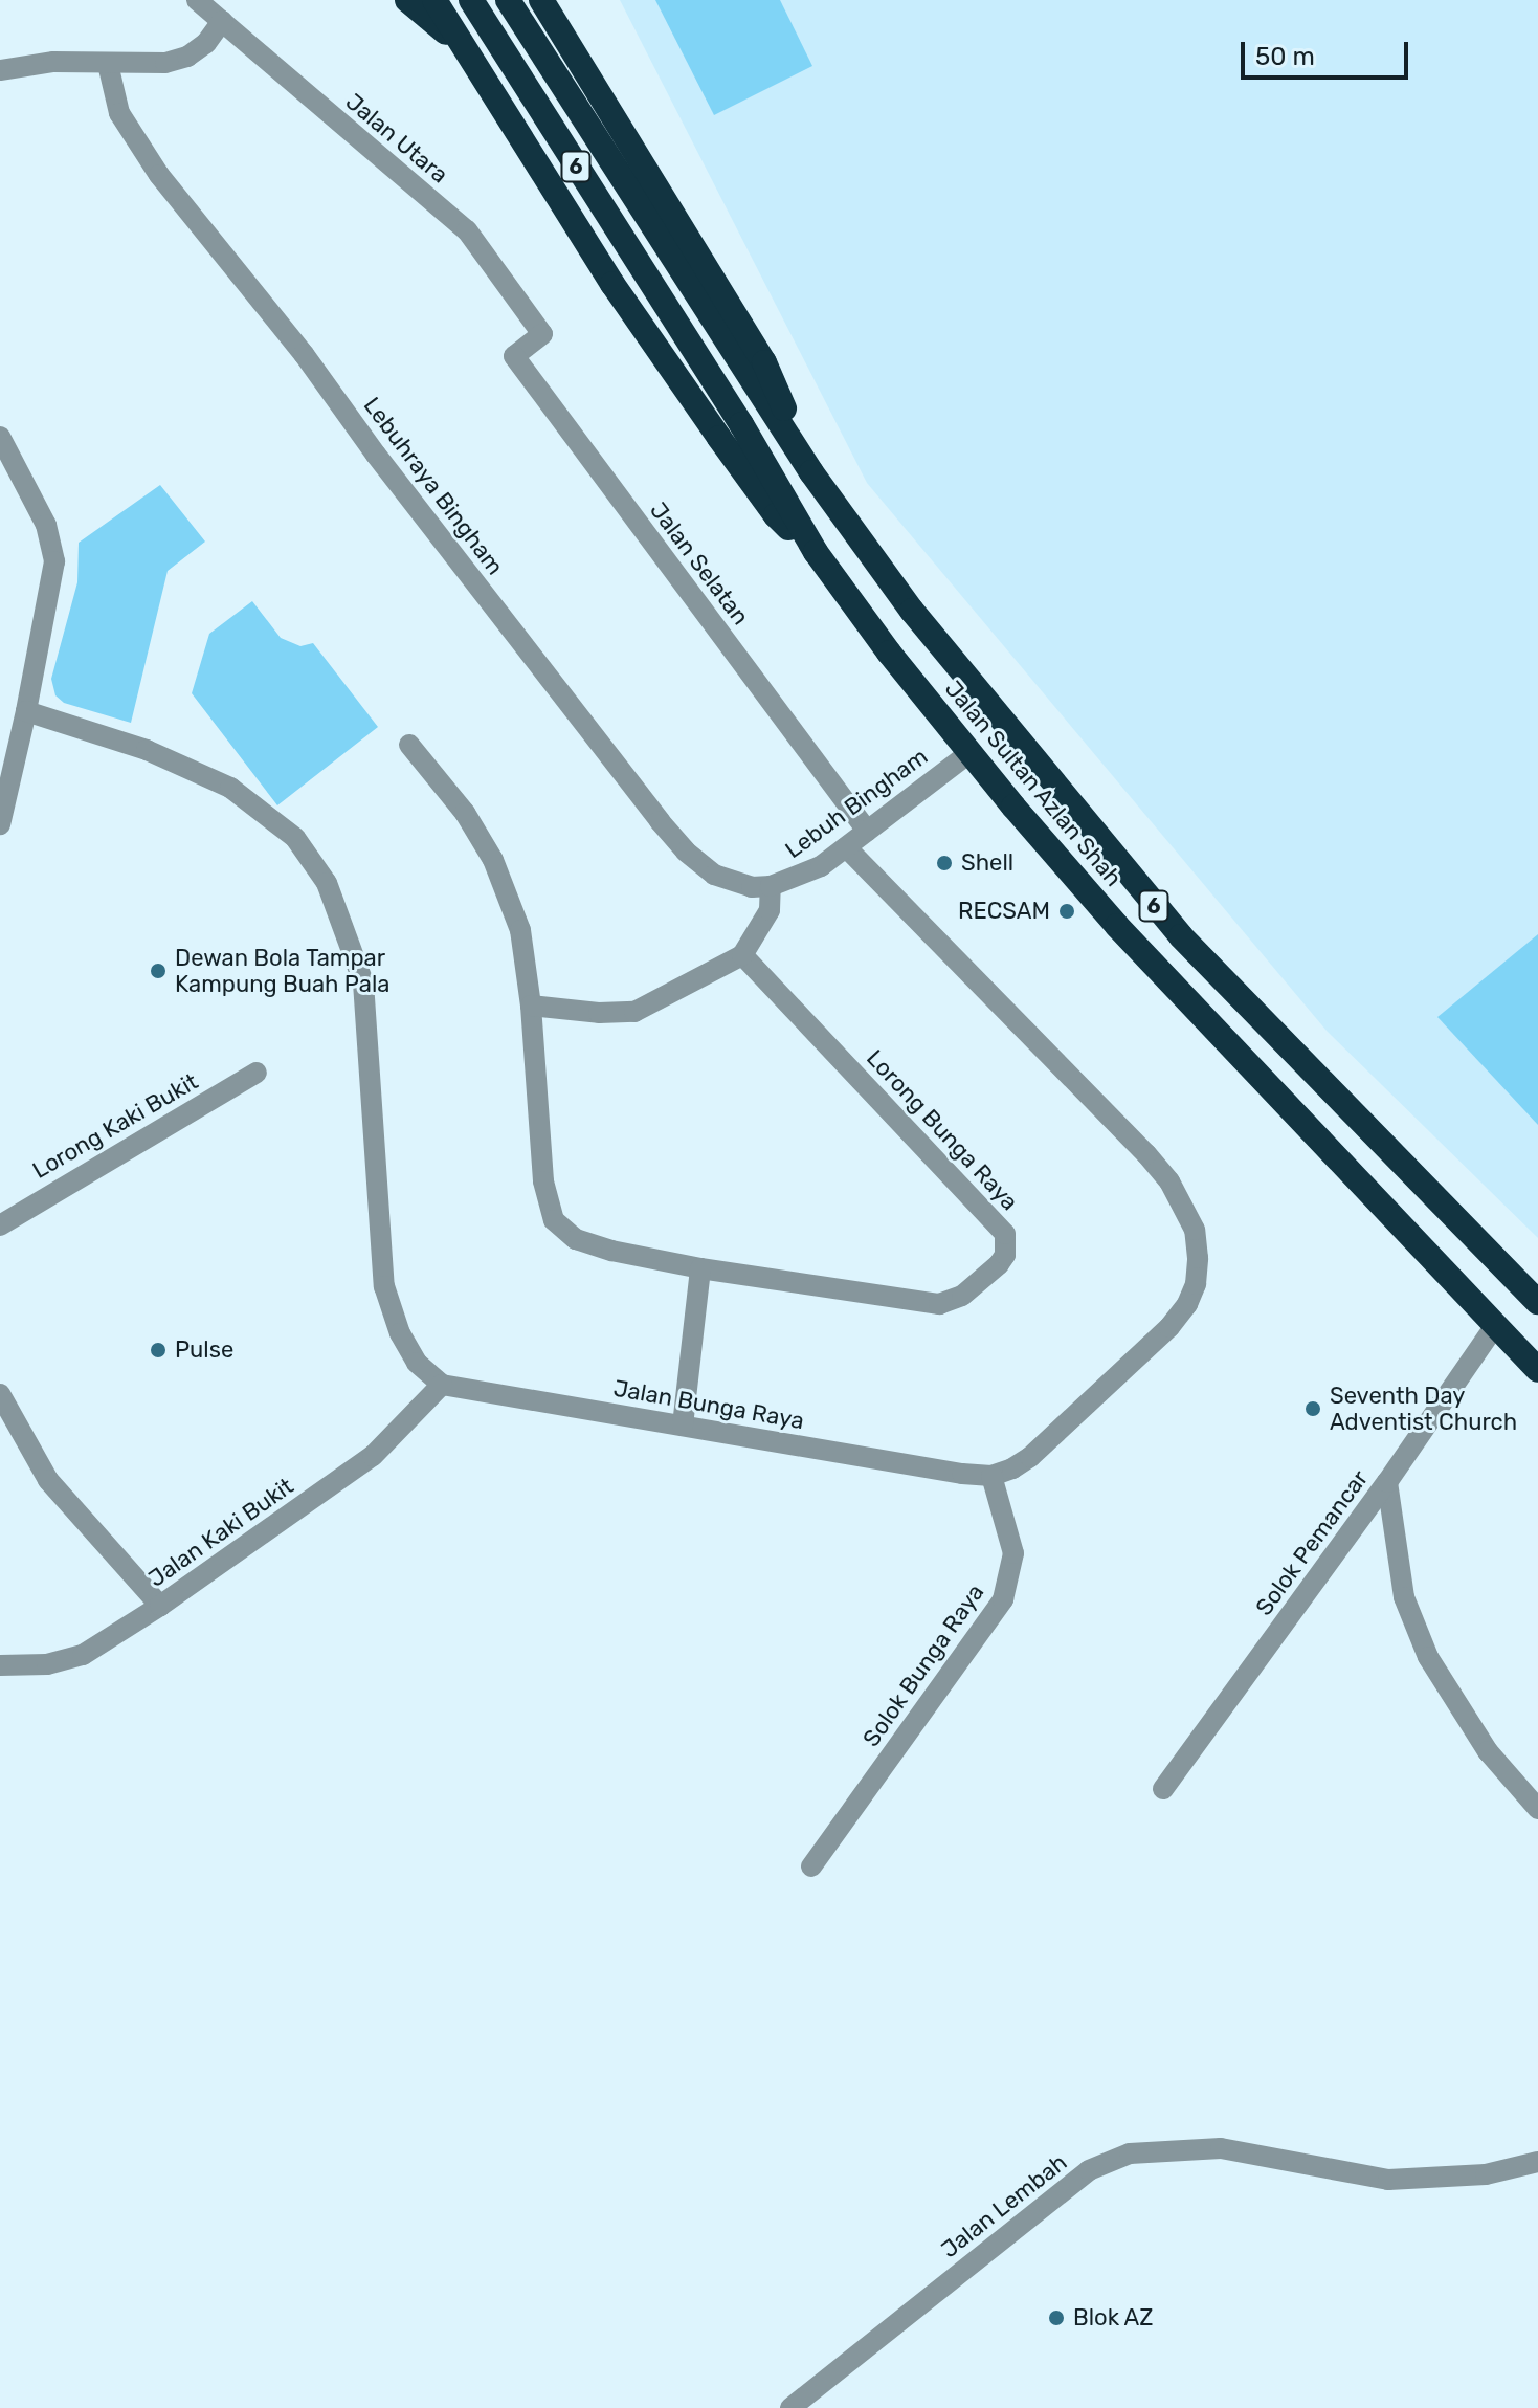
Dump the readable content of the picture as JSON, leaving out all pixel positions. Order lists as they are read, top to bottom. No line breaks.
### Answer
{"streets":{"highway":["6","Jalan Sultan Azlan Shah"],"street":["Jalan Utara","Lebuhraya Bingham","Jalan Selatan","Lebuh Bingham","Lorong Kaki Bukit","Lorong Bunga Raya","Jalan Bunga Raya","Jalan Kaki Bukit","Solok Pemancar","Solok Bunga Raya","Jalan Lembah"]},"crossings":[["Jalan Utara","Jalan Selatan"],["Lebuhraya Bingham","Lebuh Bingham"],["Jalan Selatan","Lebuh Bingham"],["Jalan Sultan Azlan Shah","Lebuh Bingham"],["Jalan Sultan Azlan Shah","Solok Pemancar"],["Lebuh Bingham","Lorong Bunga Raya"],["Jalan Bunga Raya","Jalan Kaki Bukit"],["Jalan Bunga Raya","Solok Bunga Raya"]],"places":["Shell","RECSAM","Dewan Bola Tampar Kampung Buah Pala","Pulse","Seventh Day Adventist Church","Blok AZ"],"scale_bar":"50 m"}
